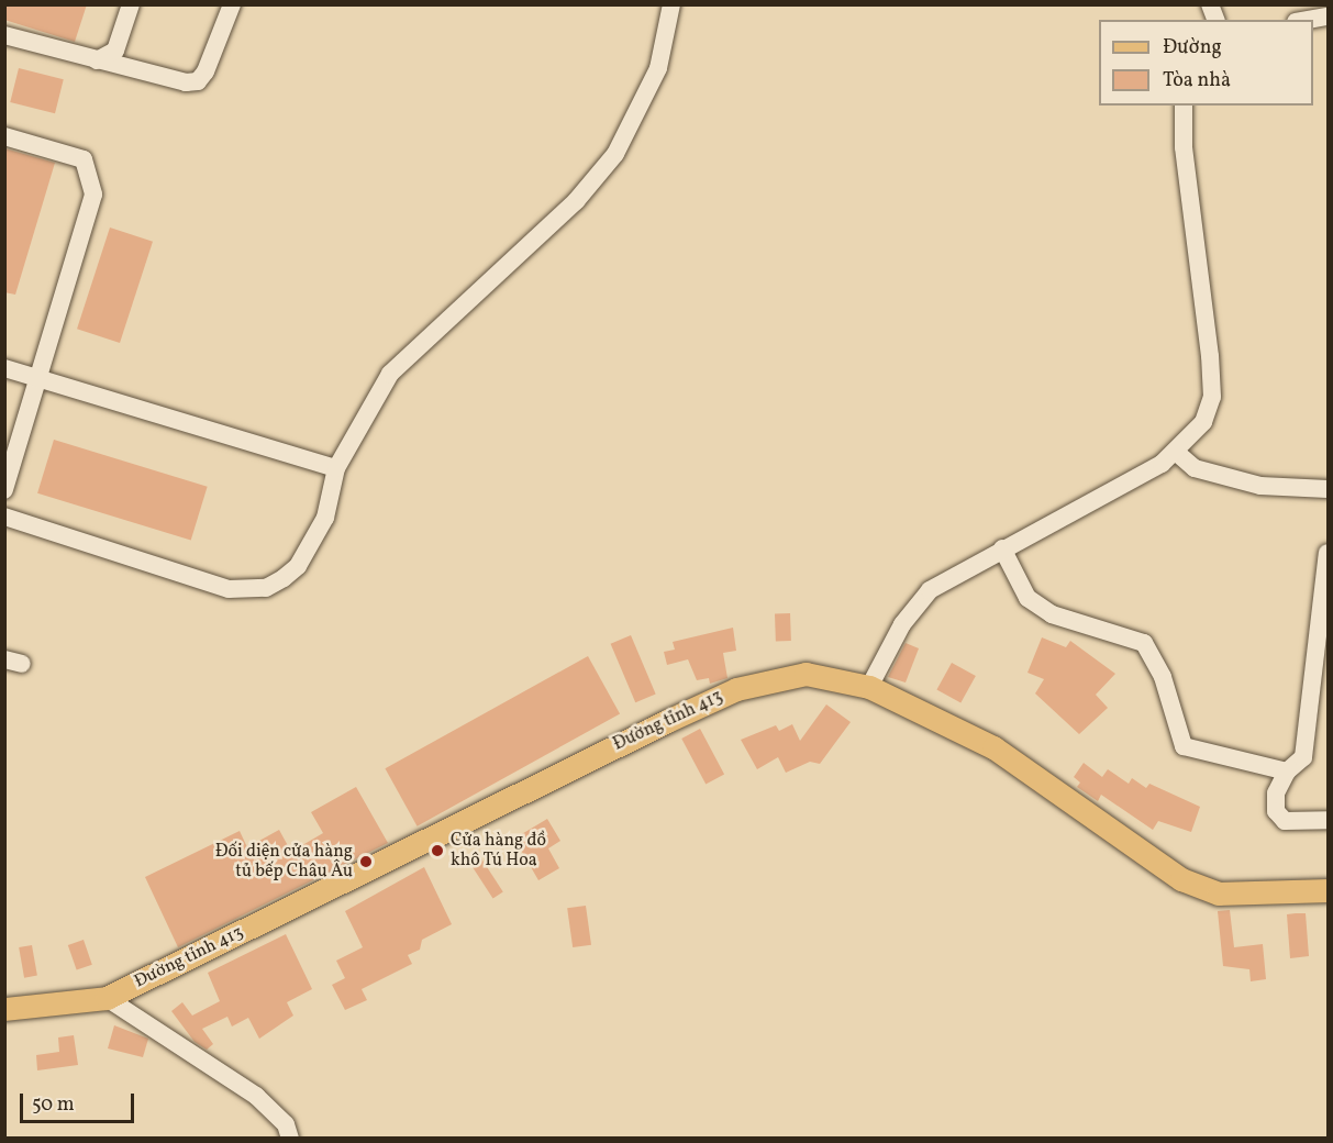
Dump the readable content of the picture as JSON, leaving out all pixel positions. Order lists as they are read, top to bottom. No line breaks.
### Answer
{"streets":{"main road":["Đường tỉnh 413"]},"places":["Cửa hàng đồ khô Tú Hoa","Đối diện cửa hàng tủ bếp Châu Âu"],"legend":["Đường","Tòa nhà"],"scale_bar":"50 m"}
